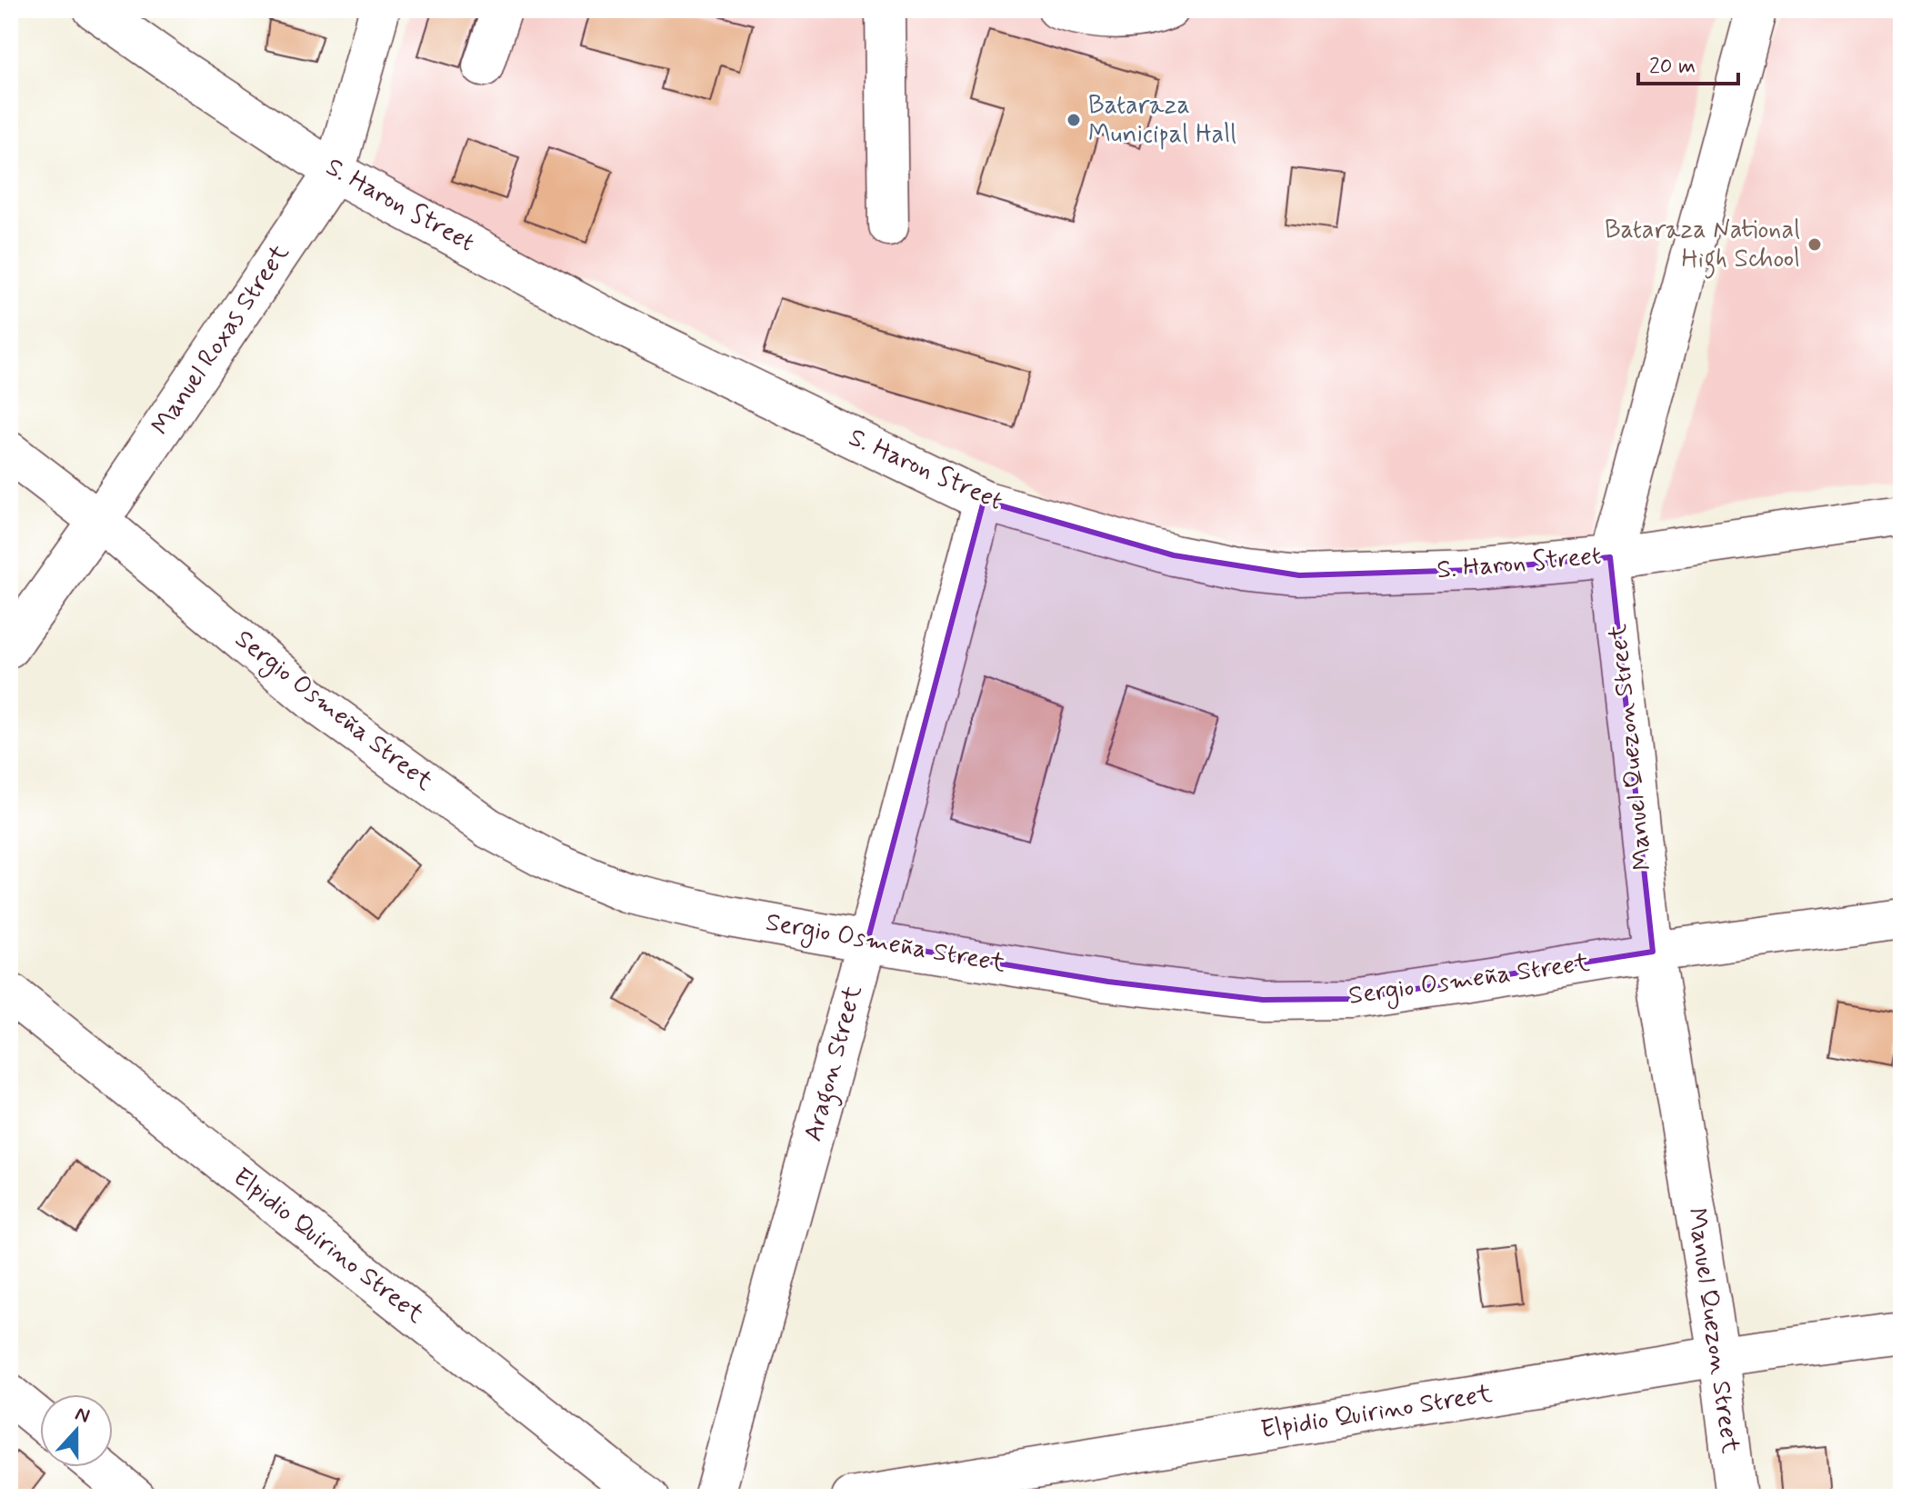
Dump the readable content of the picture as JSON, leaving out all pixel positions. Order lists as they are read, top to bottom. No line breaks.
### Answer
{"streets":{"street":["S. Haron Street","Manuel Roxas Street","Sergio Osmeña Street","Manuel Quezon Street","Aragon Street","Elpidio Quirino Street"]},"crossings":[["S. Haron Street","Manuel Roxas Street"],["S. Haron Street","Manuel Quezon Street"],["S. Haron Street","Aragon Street"],["Manuel Roxas Street","Sergio Osmeña Street"],["Sergio Osmeña Street","Manuel Quezon Street"],["Sergio Osmeña Street","Aragon Street"],["Manuel Quezon Street","Elpidio Quirino Street"]],"places":["Bataraza Municipal Hall","Bataraza National High School"],"scale_bar":"20 m","north":"top"}
